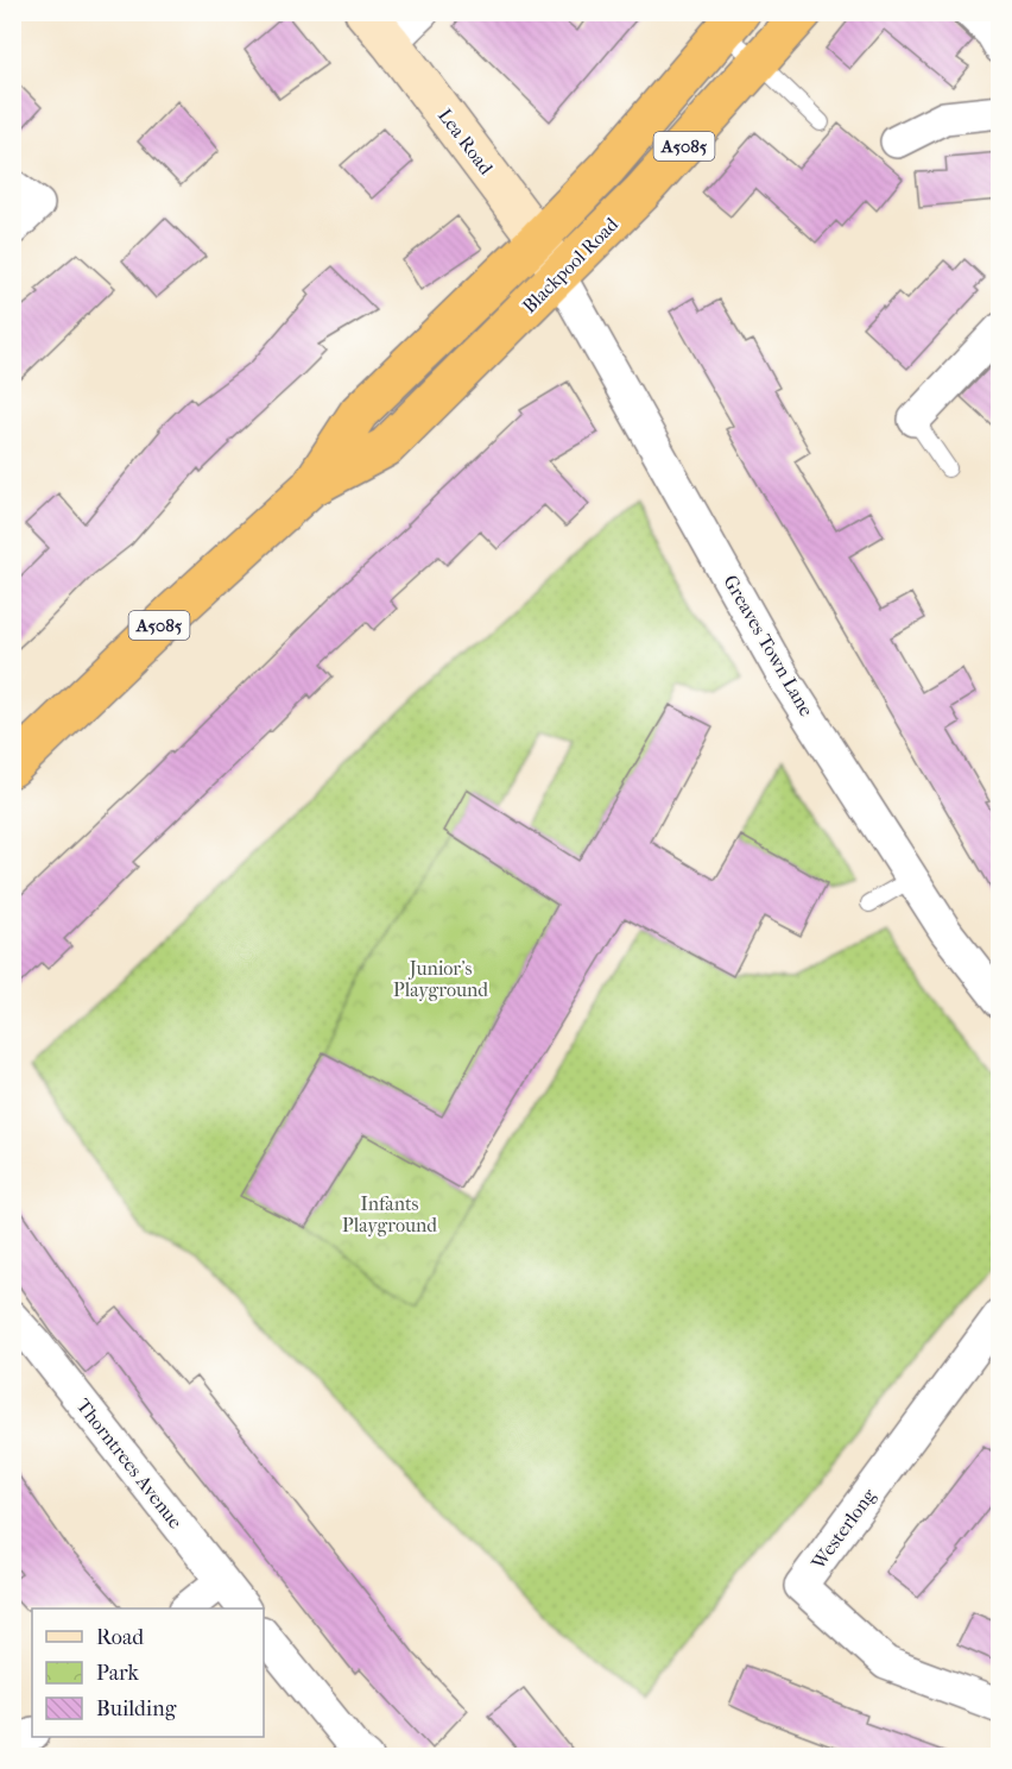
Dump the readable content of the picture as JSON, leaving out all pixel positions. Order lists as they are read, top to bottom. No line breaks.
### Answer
{"streets":{"highway":["A5085","Blackpool Road"],"street":["Lea Road","Greaves Town Lane","Thorntrees Avenue","Westerlong"]},"crossings":[["Lea Road","Blackpool Road"],["Lea Road","Greaves Town Lane"],["Blackpool Road","Greaves Town Lane"]],"parks":["Junior's Playground","Infants Playground"],"legend":["Road","Park","Building"]}
